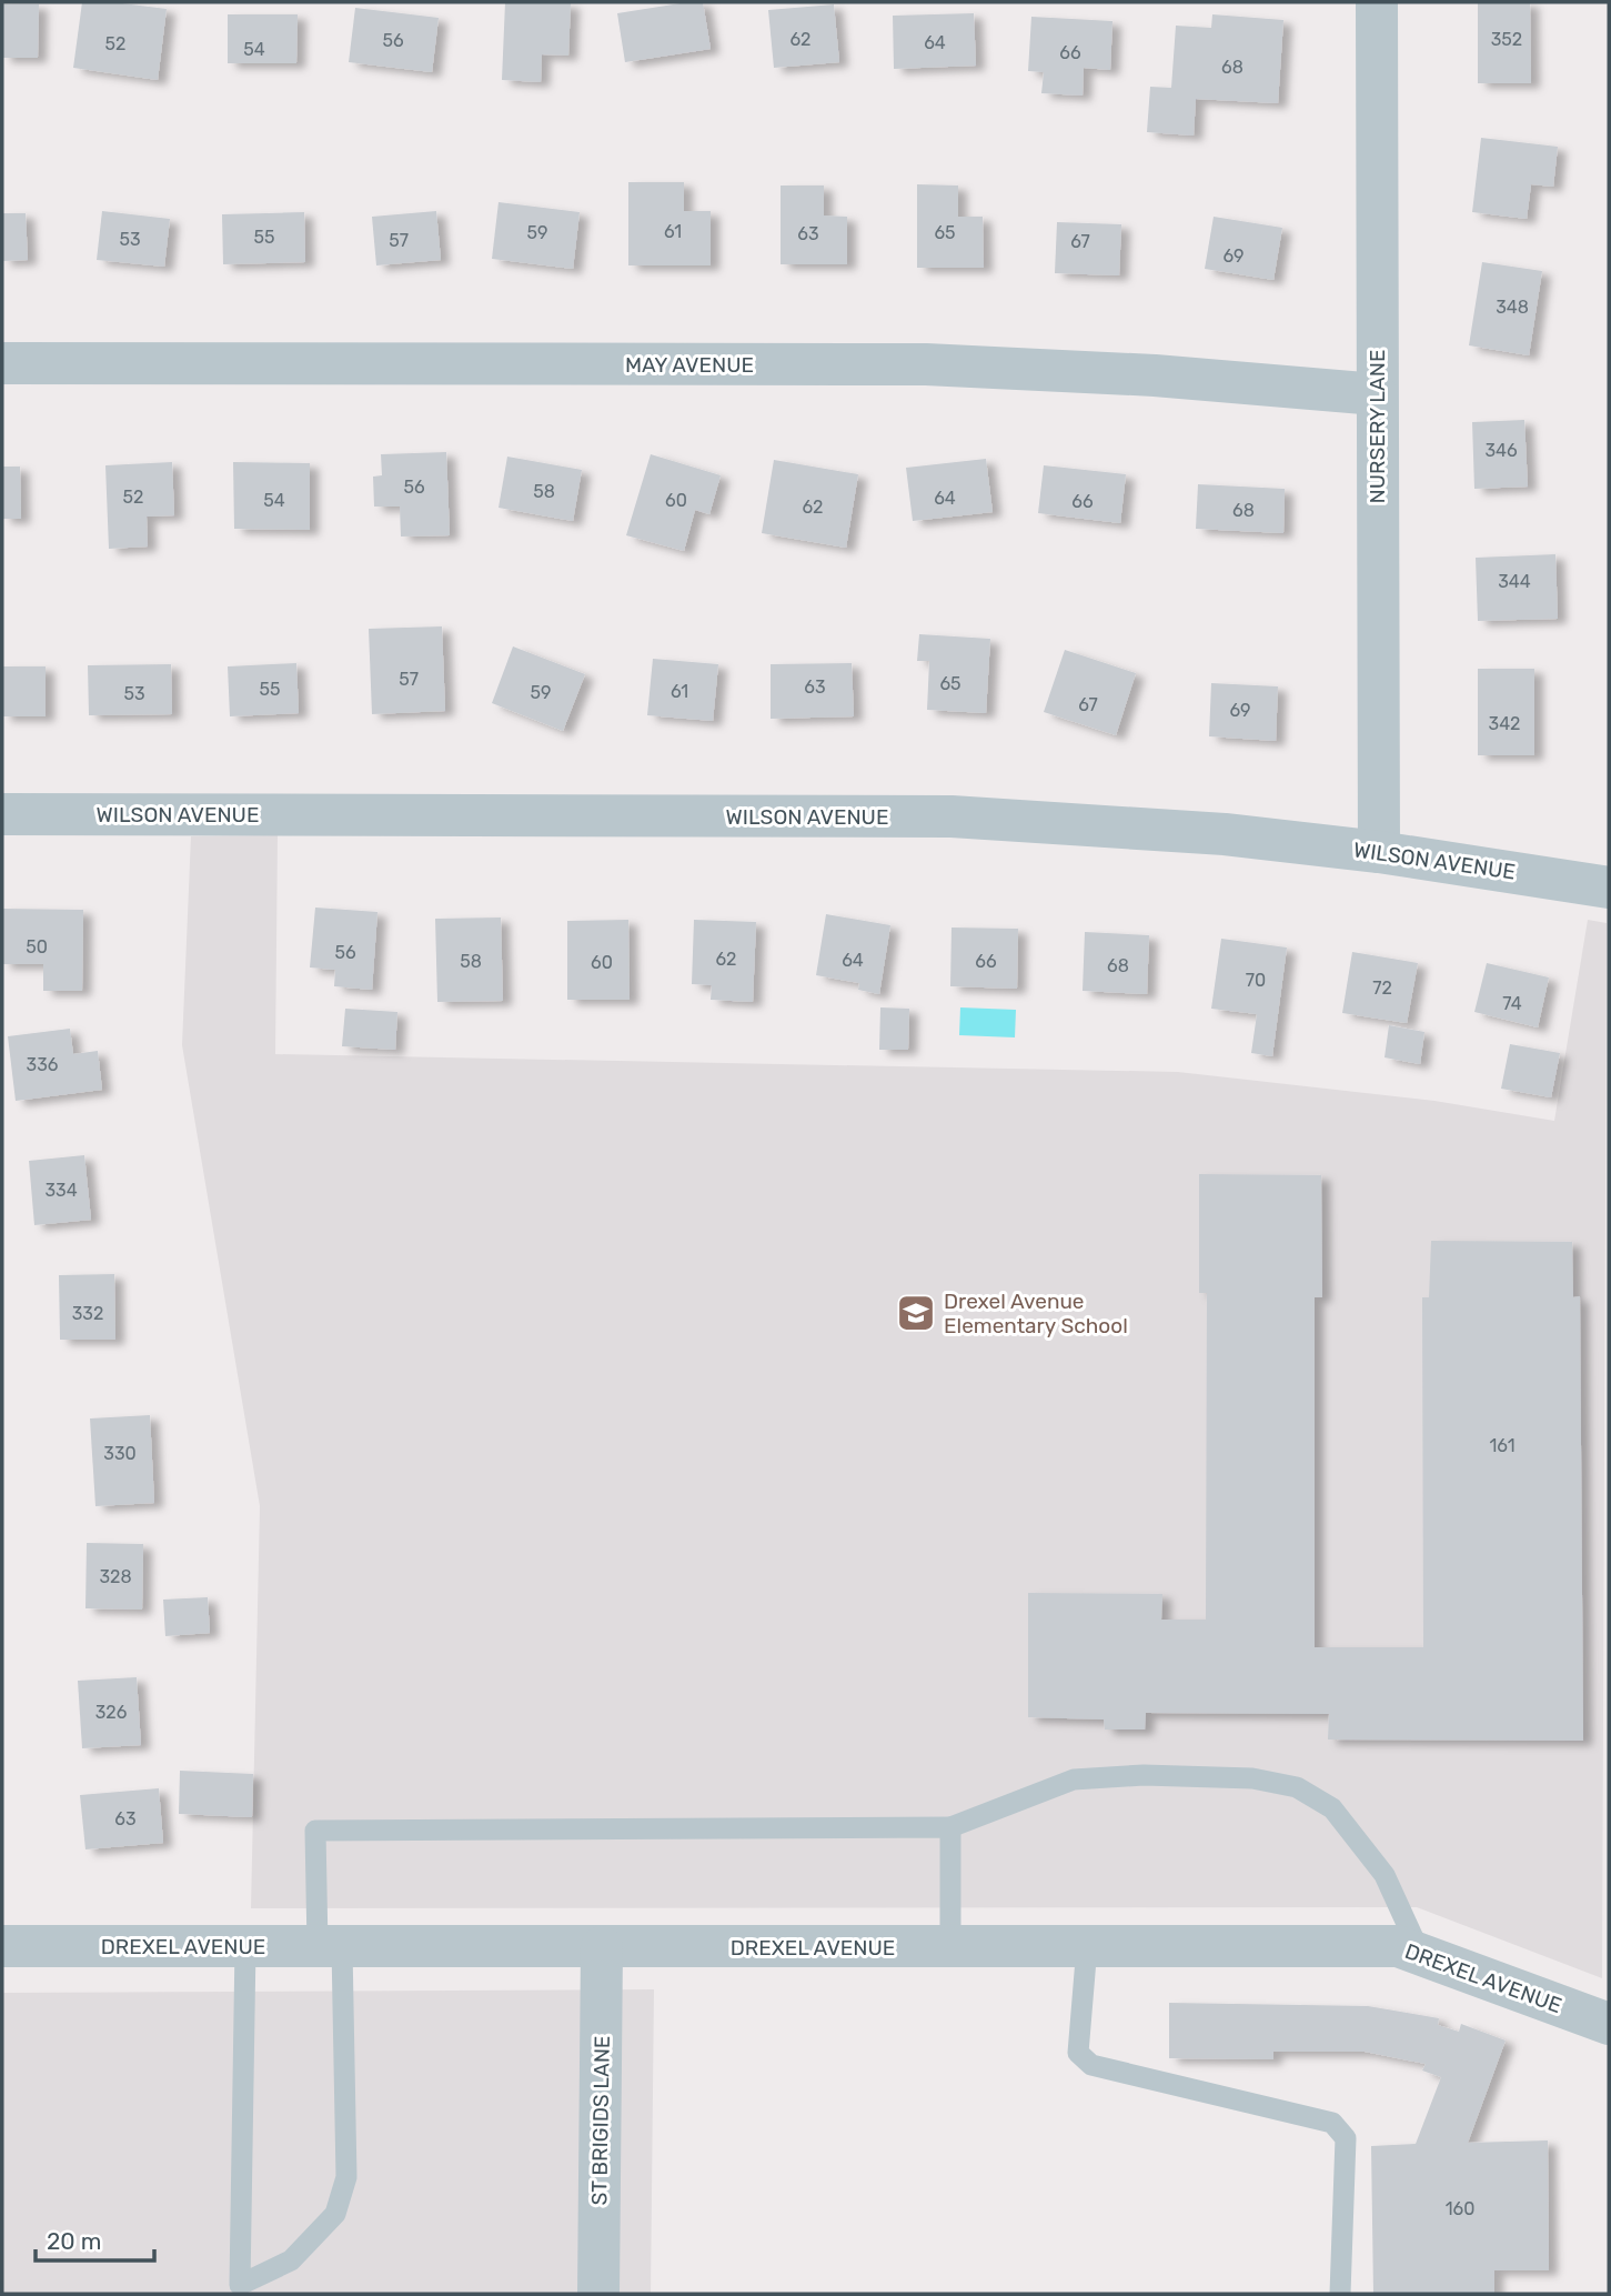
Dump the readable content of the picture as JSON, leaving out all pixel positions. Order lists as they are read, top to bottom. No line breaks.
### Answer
{"streets":{"street":["MAY AVENUE","NURSERY LANE","WILSON AVENUE","DREXEL AVENUE","ST BRIGIDS LANE"]},"crossings":[["MAY AVENUE","NURSERY LANE"],["NURSERY LANE","WILSON AVENUE"],["DREXEL AVENUE","ST BRIGIDS LANE"]],"places":{"school or university":["Drexel Avenue Elementary School"]},"house_numbers":["62","352","56","64","52","54","66","68","61","59","65","63","55","53","57","67","69","348","346","56","58","52","64","54","60","66","62","68","344","57","65","63","55","61","59","53","67","69","342","50","56","62","64","58","66","60","68","70","72","74","336","334","332","161","330","328","326","63","160"],"scale_bar":"20 m"}
